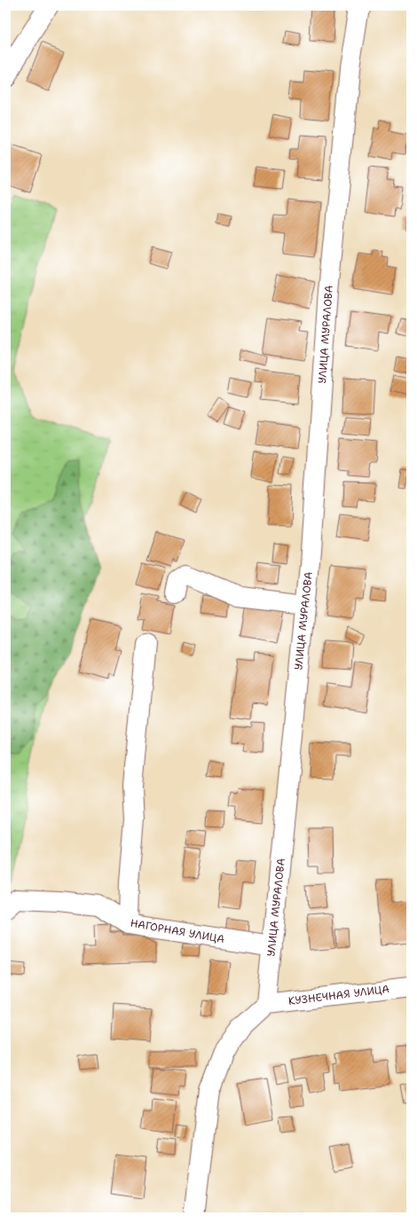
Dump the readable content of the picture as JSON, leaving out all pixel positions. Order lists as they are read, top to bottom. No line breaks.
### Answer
{"streets":{"street":["УЛИЦА МУРАЛОВА","НАГОРНАЯ УЛИЦА","КУЗНЕЧНАЯ УЛИЦА"]},"crossings":[["УЛИЦА МУРАЛОВА","НАГОРНАЯ УЛИЦА"],["УЛИЦА МУРАЛОВА","КУЗНЕЧНАЯ УЛИЦА"]]}
